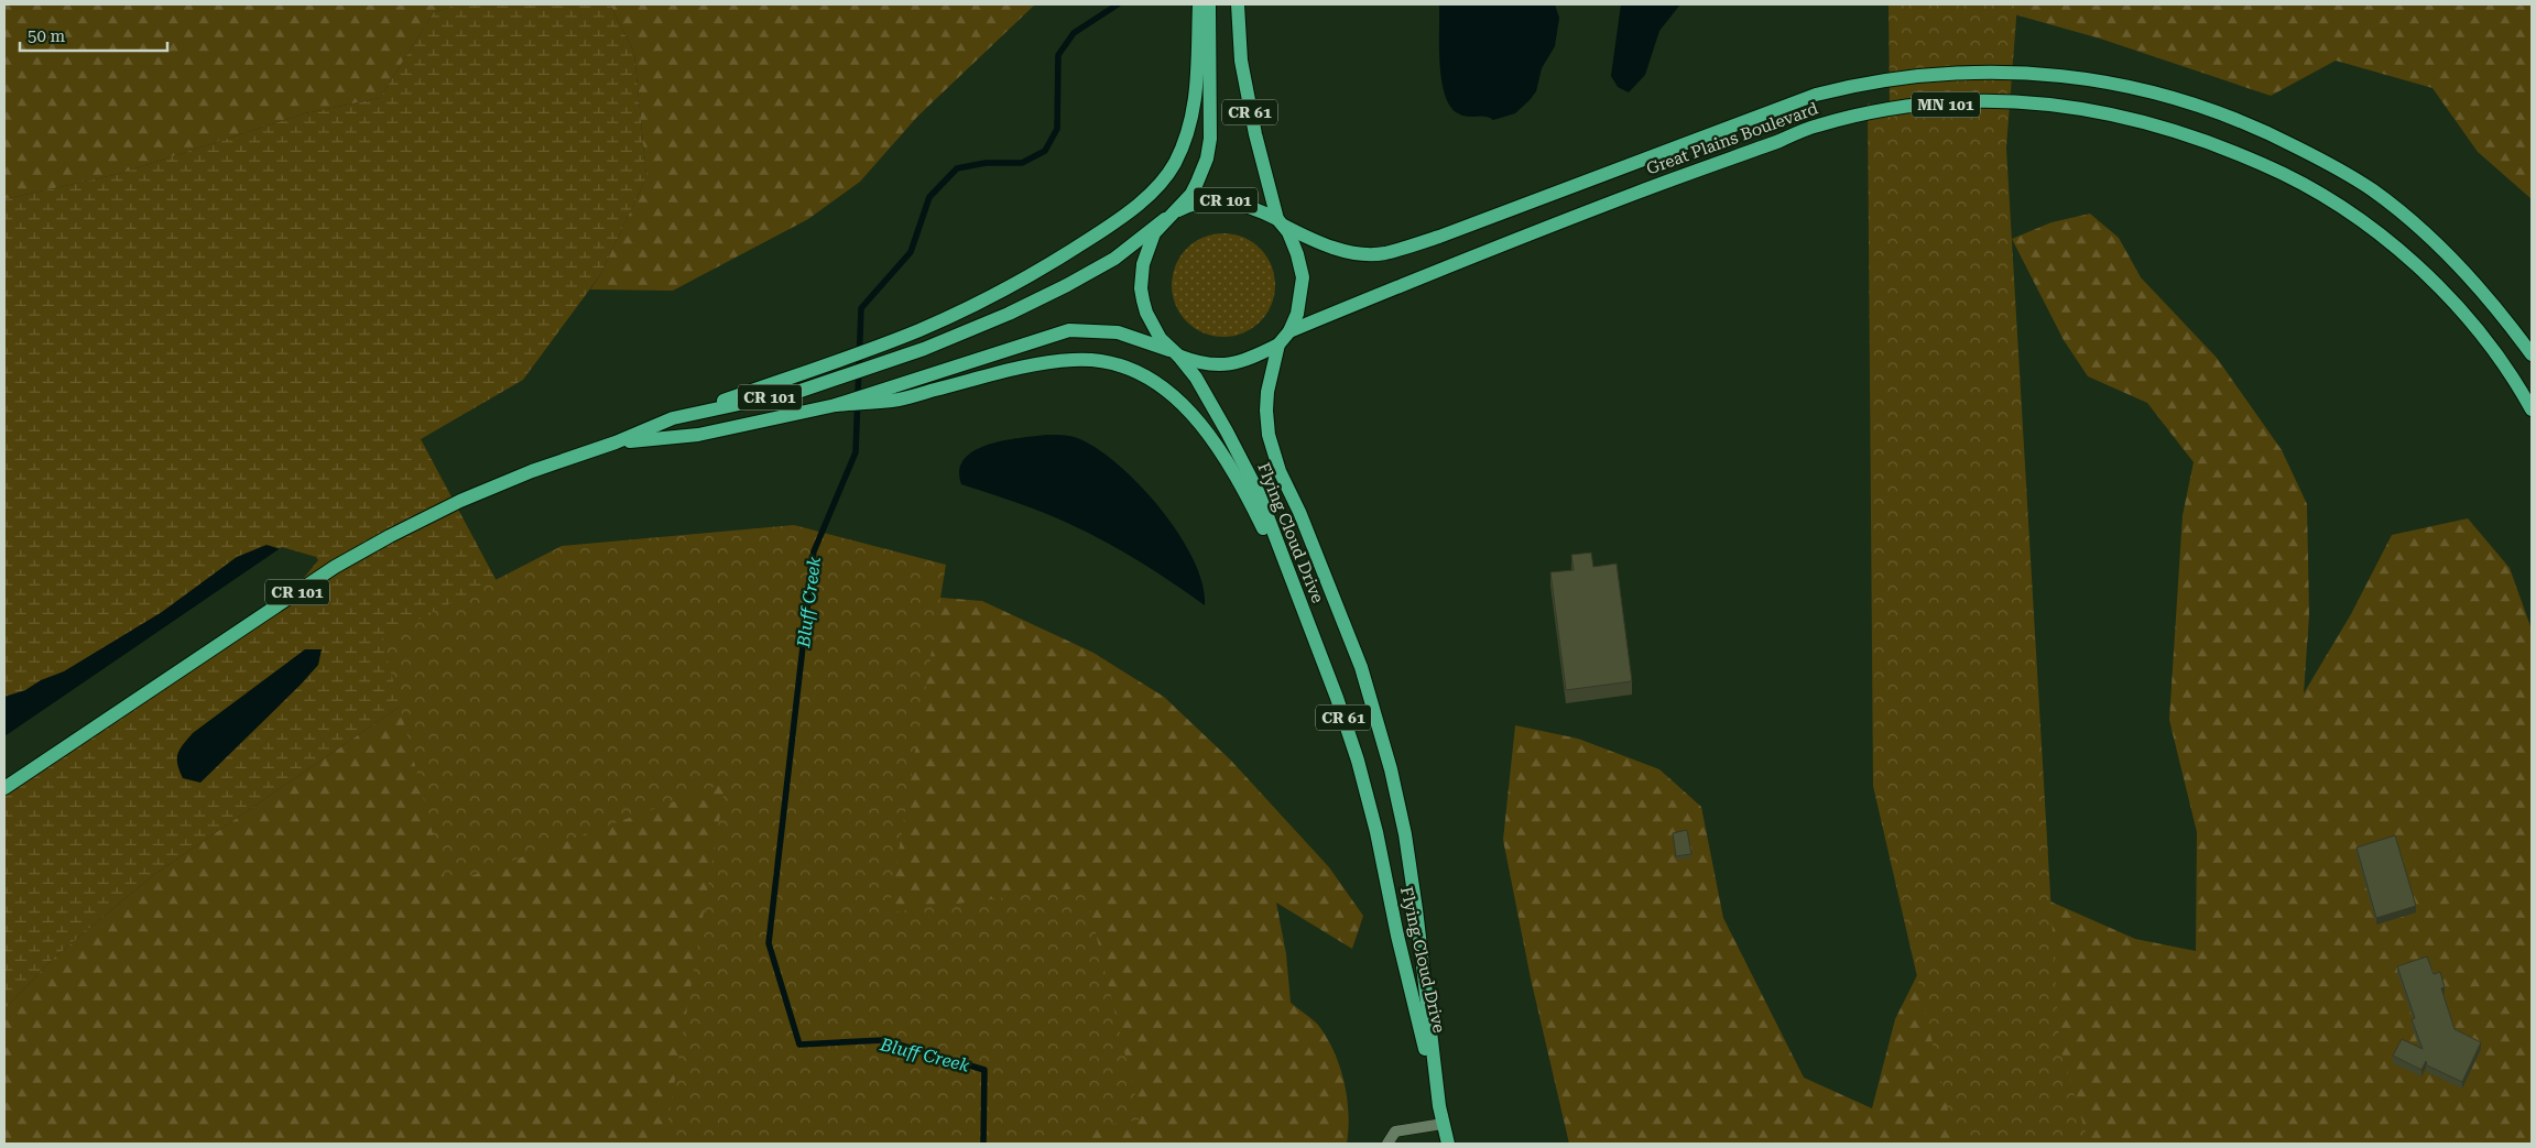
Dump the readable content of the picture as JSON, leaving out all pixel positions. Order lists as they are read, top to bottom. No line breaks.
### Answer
{"streets":{"main road":["MN 101","CR 61","Great Plains Boulevard","CR 101","Flying Cloud Drive"]},"crossings":[["Great Plains Boulevard","CR 101"],["Great Plains Boulevard","Flying Cloud Drive"],["CR 101","Flying Cloud Drive"]],"water":["Bluff Creek"],"scale_bar":"50 m"}
